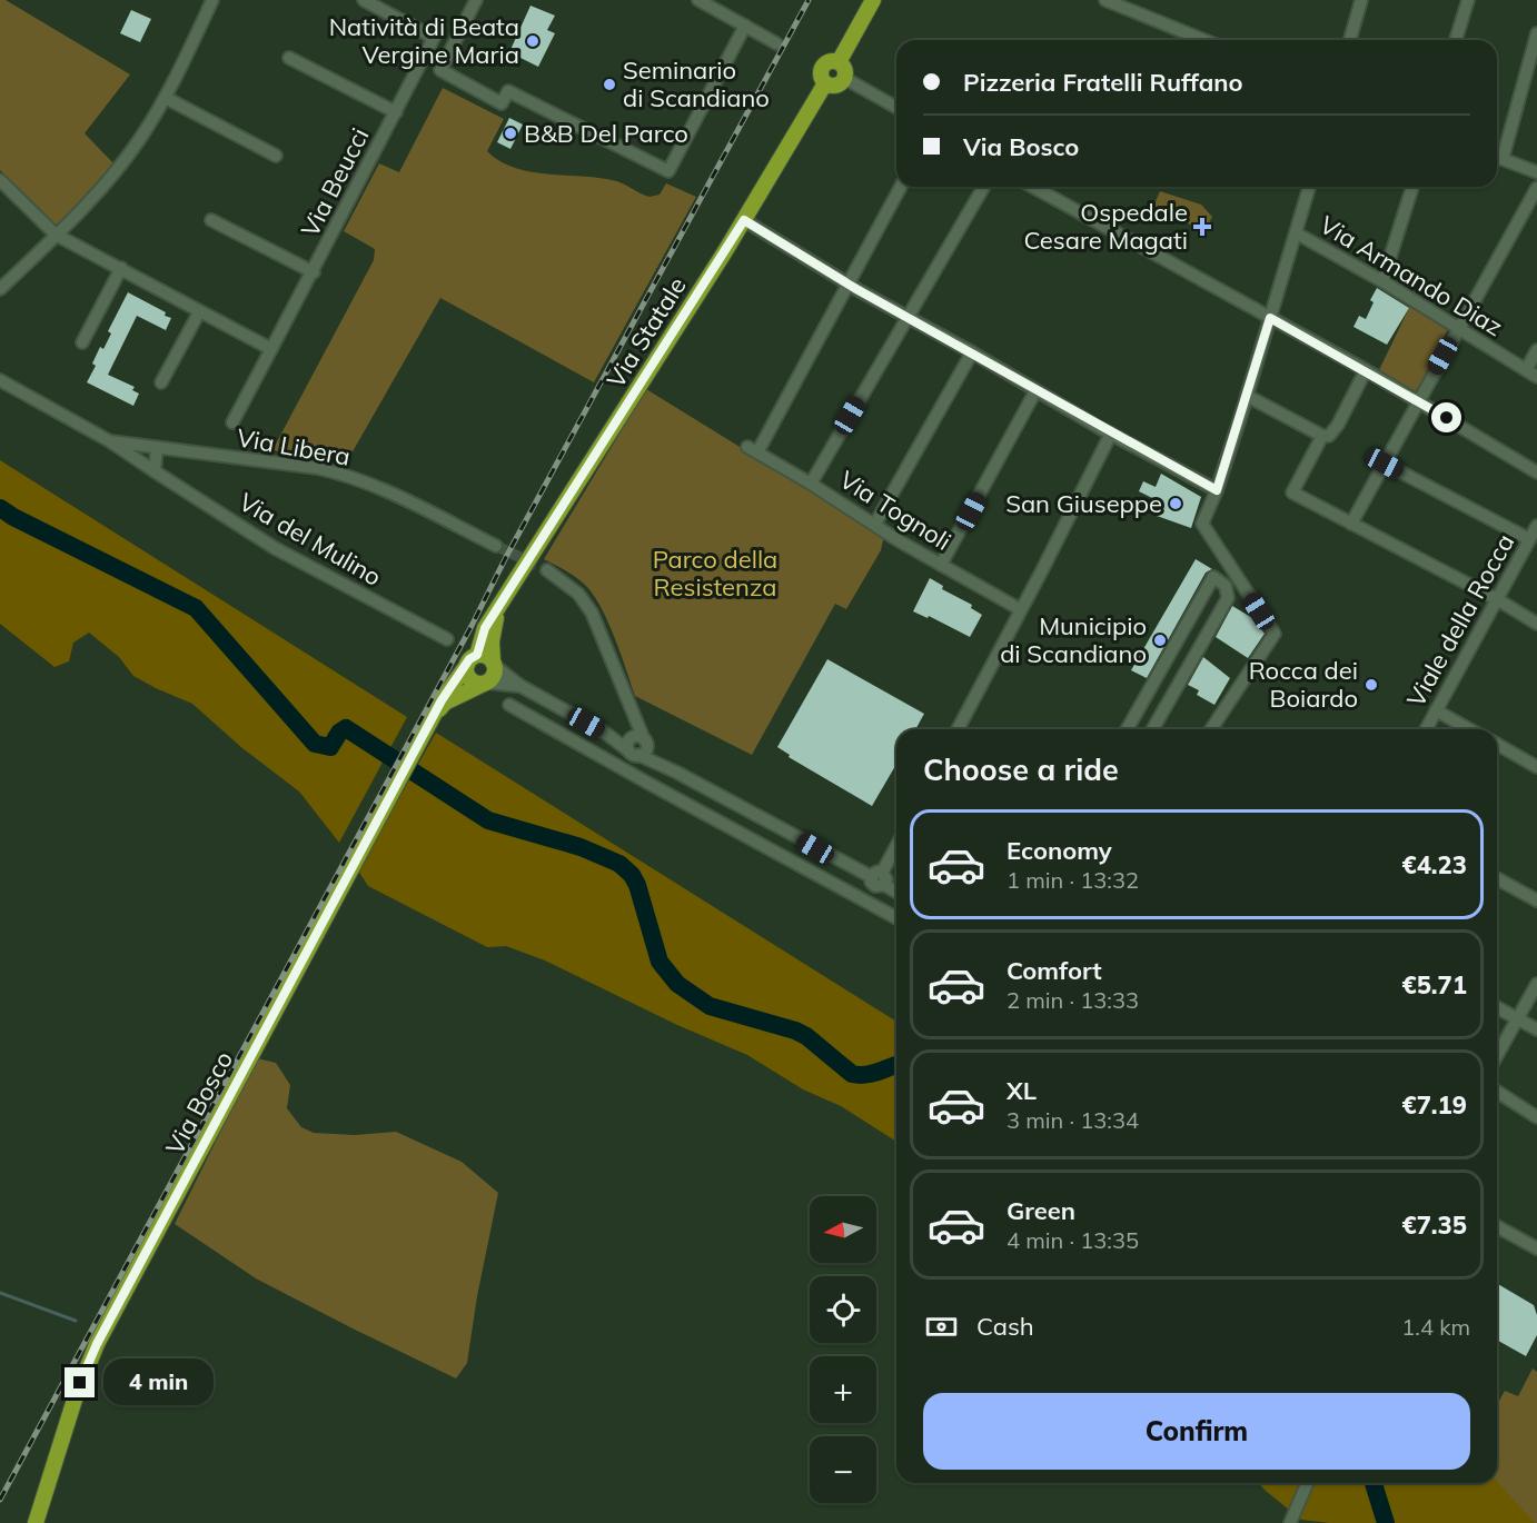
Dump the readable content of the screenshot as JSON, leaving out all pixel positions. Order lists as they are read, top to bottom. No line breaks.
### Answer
{"streets":{"main road":["Via Statale","Via Bosco"],"street":["Via Beucci","Via Armando Diaz","Via Libera","Via Tognoli","Via del Mulino","Viale della Rocca"]},"crossings":[["Via Statale","Via Bosco"],["Via Libera","Via del Mulino"]],"parks":["Parco della Resistenza"],"places":{"other":["Natività di Beata Vergine Maria","Seminario di Scandiano","B&B Del Parco","San Giuseppe","Municipio di Scandiano","Rocca dei Boiardo"],"health":["Ospedale Cesare Magati"]},"north":"left","page":{"banner":["Pizzeria Fratelli Ruffano","Via Bosco"],"heading":"Choose a ride","list":[{"name":"Economy","note":"1 min · 13:32","value":"€4.23"},{"name":"Comfort","note":"2 min · 13:33","value":"€5.71"},{"name":"XL","note":"3 min · 13:34","value":"€7.19"},{"name":"Green","note":"4 min · 13:35","value":"€7.35"}],"map_buttons":["+","−"],"pay":["Cash","1.4 km"],"bubble":"4 min","buttons":"Confirm"}}
